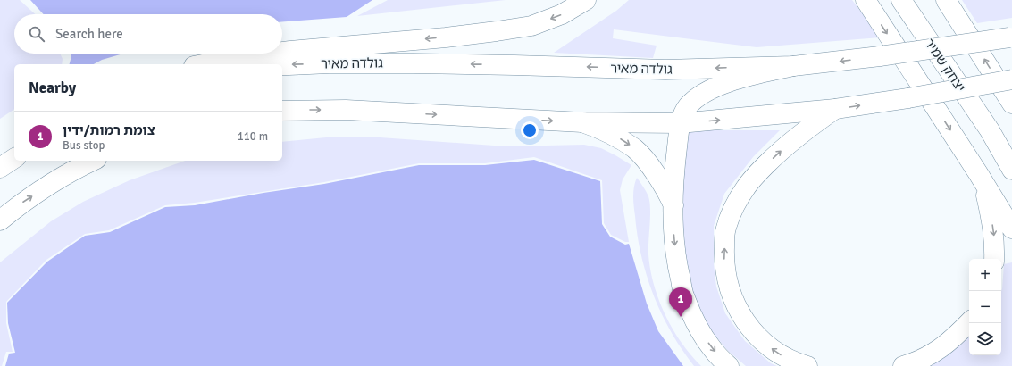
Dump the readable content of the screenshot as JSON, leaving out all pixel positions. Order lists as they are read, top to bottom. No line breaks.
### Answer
{"streets":{"main road":["גולדה מאיר","יצחק שמיר"]},"page":{"search":"Search here","heading":"Nearby","list":[{"mark":"1","name":"צומת רמות/ידין","note":"Bus stop","value":"110 m"}],"map_buttons":["+","−"],"pins":"1"}}
